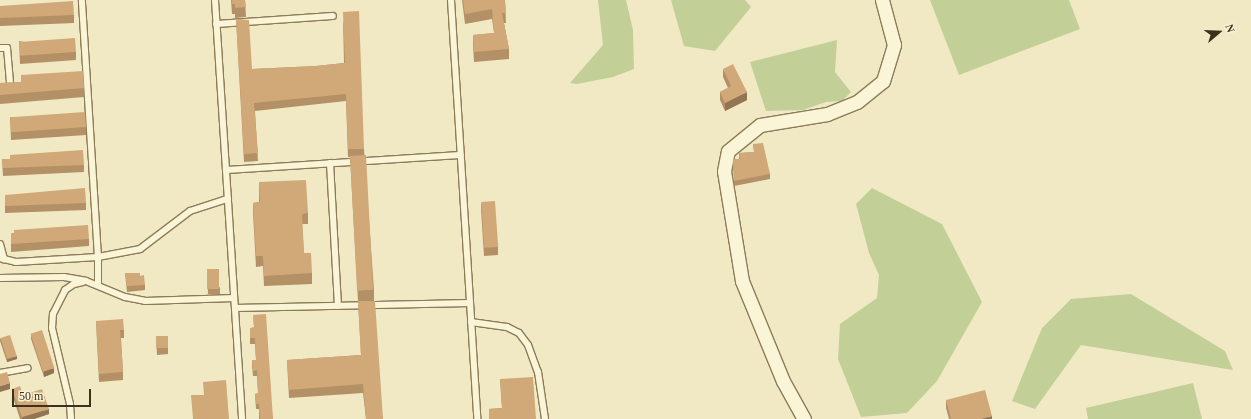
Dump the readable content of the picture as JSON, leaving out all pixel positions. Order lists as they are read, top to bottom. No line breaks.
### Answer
{"scale_bar":"50 m","north":"right"}
